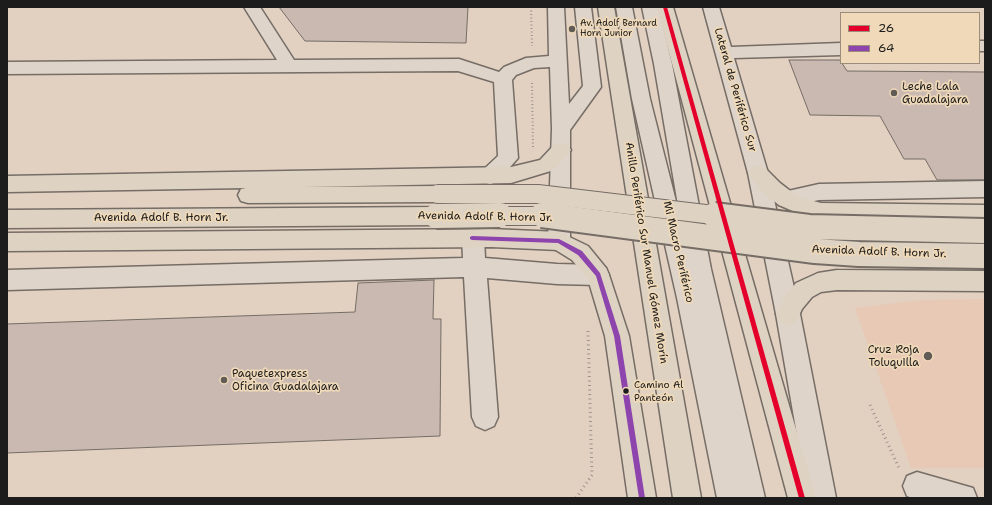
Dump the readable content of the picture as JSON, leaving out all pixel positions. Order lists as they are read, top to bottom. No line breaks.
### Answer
{"streets":{"main road":["Avenida Adolf B. Horn Jr.","Anillo Periférico Sur Manuel Gómez Morín"],"street":["Lateral de Periférico Sur","Mi Macro Periférico"]},"places":["Av. Adolf Bernard Horn Junior","Leche Lala Guadalajara","Cruz Roja Toluquilla","Paquetexpress Oficina Guadalajara","Camino Al Panteón"],"lines":["transit line 26","transit line 64"],"legend":["26","64"]}
